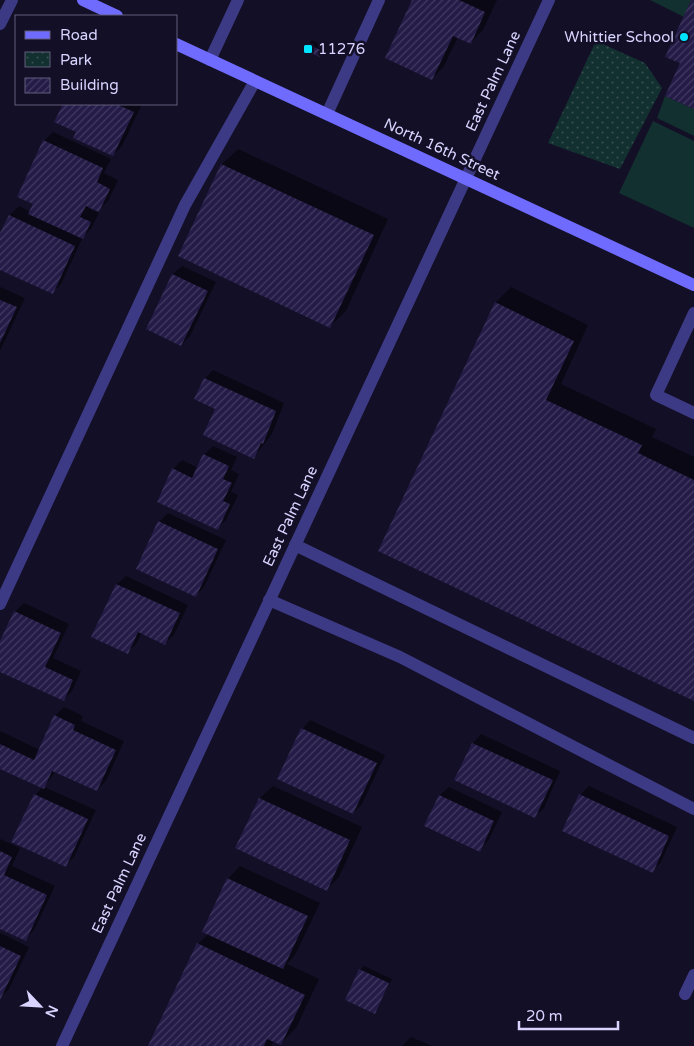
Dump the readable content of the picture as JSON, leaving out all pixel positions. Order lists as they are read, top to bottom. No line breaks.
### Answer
{"streets":{"main road":["North 16th Street"],"street":["East Palm Lane"]},"crossings":[["East Palm Lane","North 16th Street"]],"places":{"other":["Whittier School"],"transit":["11276"]},"legend":["Road","Park","Building"],"scale_bar":"20 m","north":"bottom right"}
